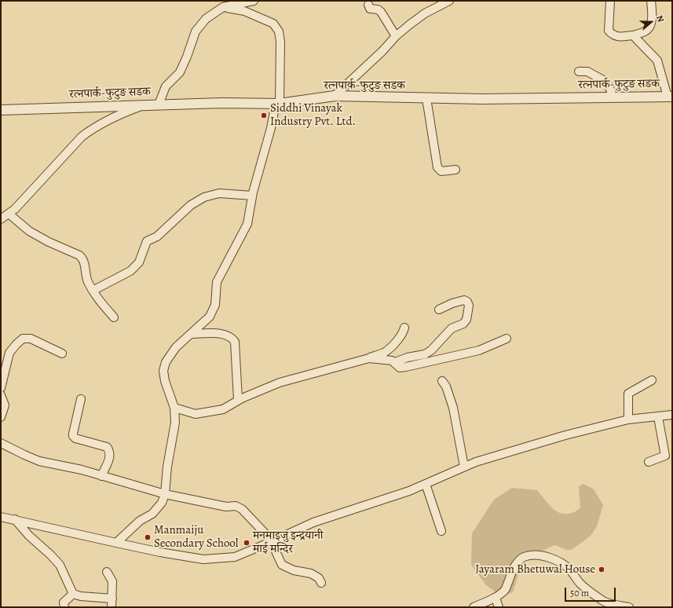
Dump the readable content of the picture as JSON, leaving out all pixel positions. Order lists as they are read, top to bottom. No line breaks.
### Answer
{"streets":{"street":["रत्नपार्क-फुटुङ सडक"]},"places":["Siddhi Vinayak Industry Pvt. Ltd.","Manmaiju Secondary School","मनमाइजु इन्द्रयानी माई मन्दिर","Jayaram Bhetuwal House"],"scale_bar":"50 m","north":"right"}
